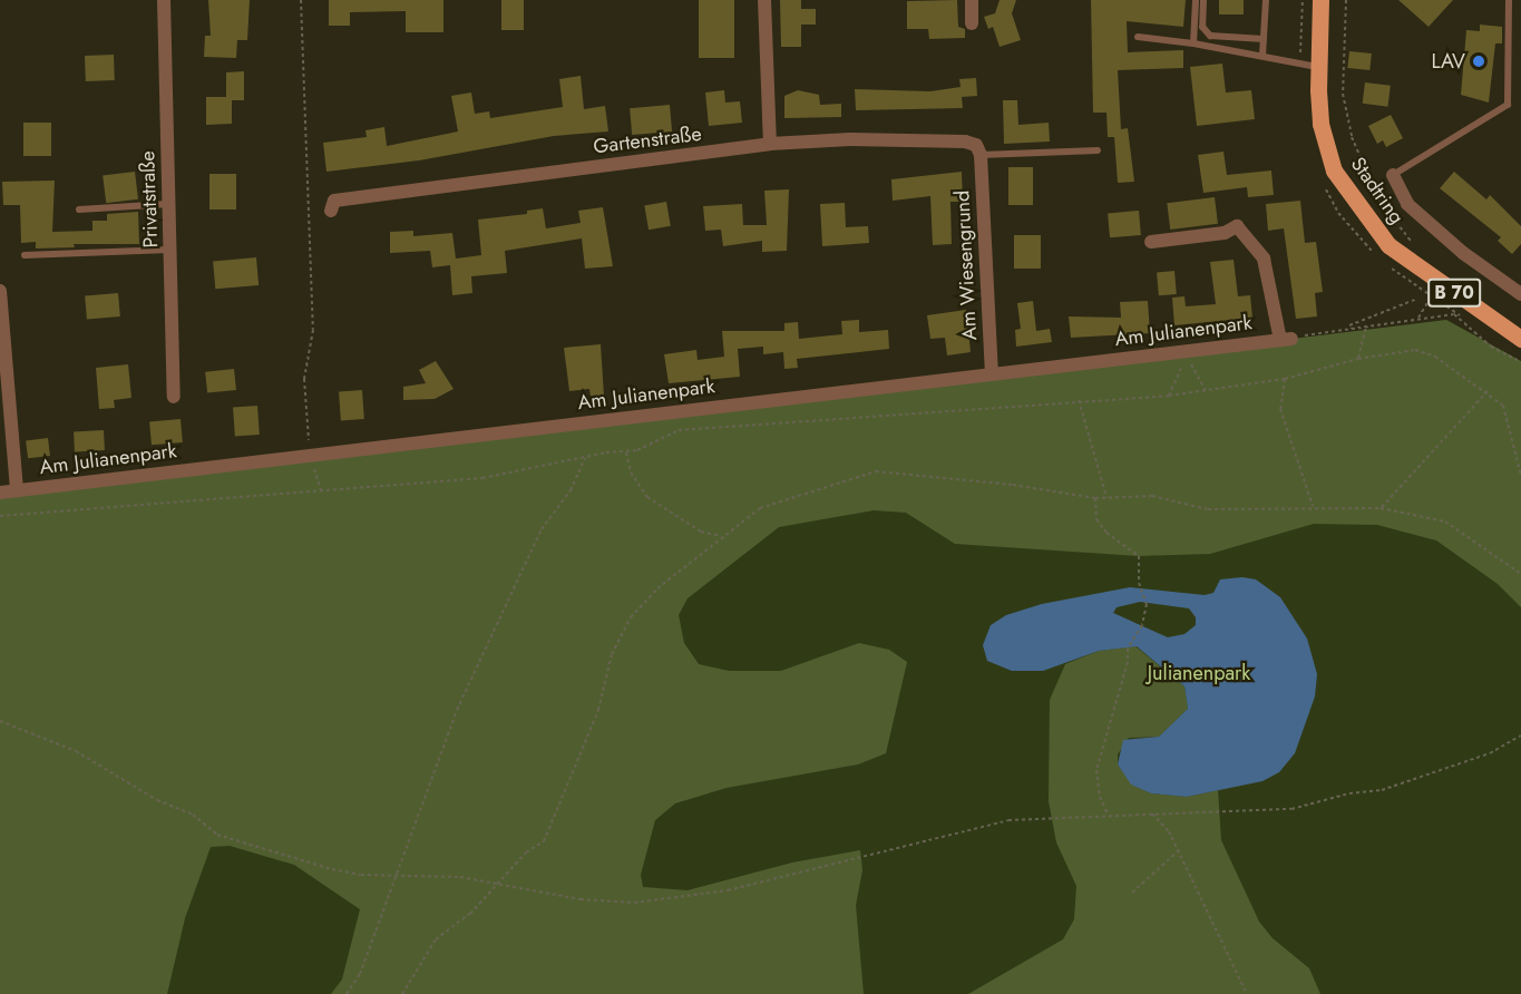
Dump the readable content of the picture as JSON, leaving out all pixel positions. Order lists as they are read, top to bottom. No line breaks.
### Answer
{"streets":{"main road":["Stadtring","B 70"],"street":["Gartenstraße","Privatstraße","Am Wiesengrund","Am Julianenpark"]},"crossings":[["Gartenstraße","Am Wiesengrund"],["Am Wiesengrund","Am Julianenpark"]],"parks":["Julianenpark"],"places":["LAV"]}
